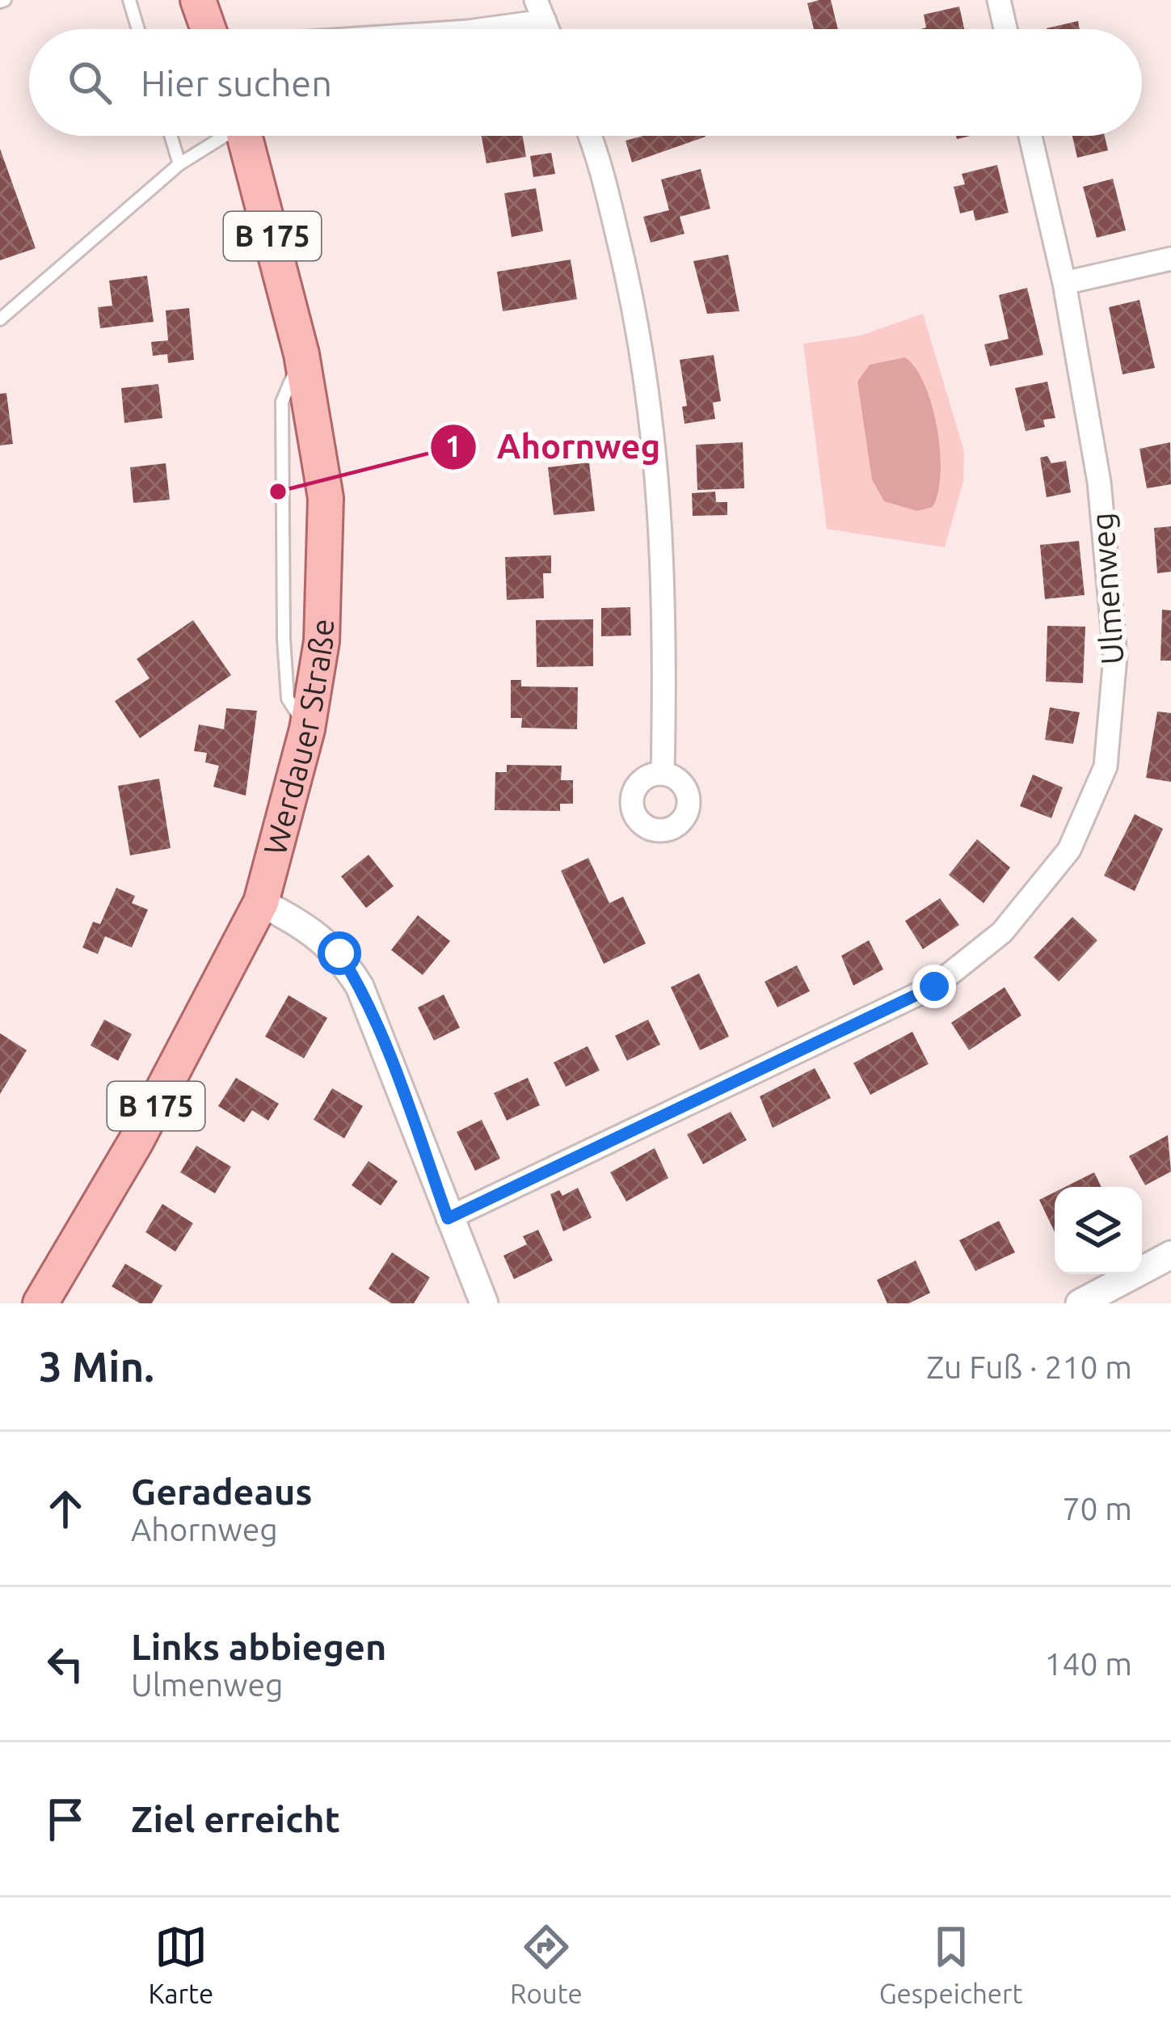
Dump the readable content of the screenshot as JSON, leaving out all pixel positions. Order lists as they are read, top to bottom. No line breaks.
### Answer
{"streets":{"main road":["B 175","Werdauer Straße"],"street":["Ulmenweg"]},"places":["Ahornweg"],"page":{"search":"Hier suchen","heading":["3 Min.","Zu Fuß · 210 m"],"list":[["Geradeaus","Ahornweg","70 m"],["Links abbiegen","Ulmenweg","140 m"],"Ziel erreicht"],"nav":["Karte","Route","Gespeichert"]}}
